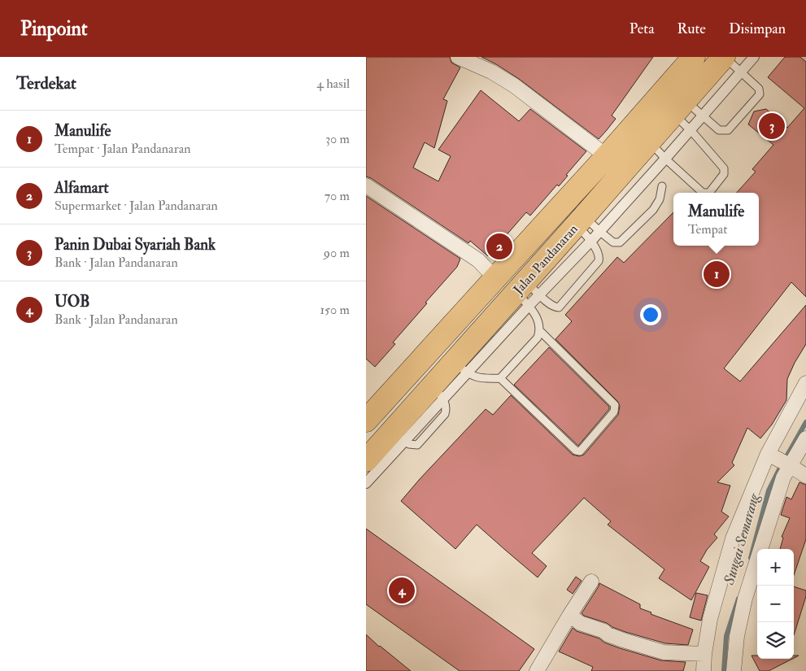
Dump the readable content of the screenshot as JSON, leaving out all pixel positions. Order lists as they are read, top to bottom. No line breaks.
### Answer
{"streets":{"main road":["Jalan Pandanaran"]},"water":["Sungai Semarang"],"page":{"header":"Pinpoint","nav":["Peta","Rute","Disimpan"],"heading":["Terdekat","4 hasil"],"list":[{"mark":"1","name":"Manulife","note":"Tempat · Jalan Pandanaran","value":"30 m"},{"mark":"2","name":"Alfamart","note":"Supermarket · Jalan Pandanaran","value":"70 m"},{"mark":"3","name":"Panin Dubai Syariah Bank","note":"Bank · Jalan Pandanaran","value":"90 m"},{"mark":"4","name":"UOB","note":"Bank · Jalan Pandanaran","value":"150 m"}],"pins":["3","2","1","4"],"popup":["Manulife","Tempat"],"map_buttons":["+","−"]}}
